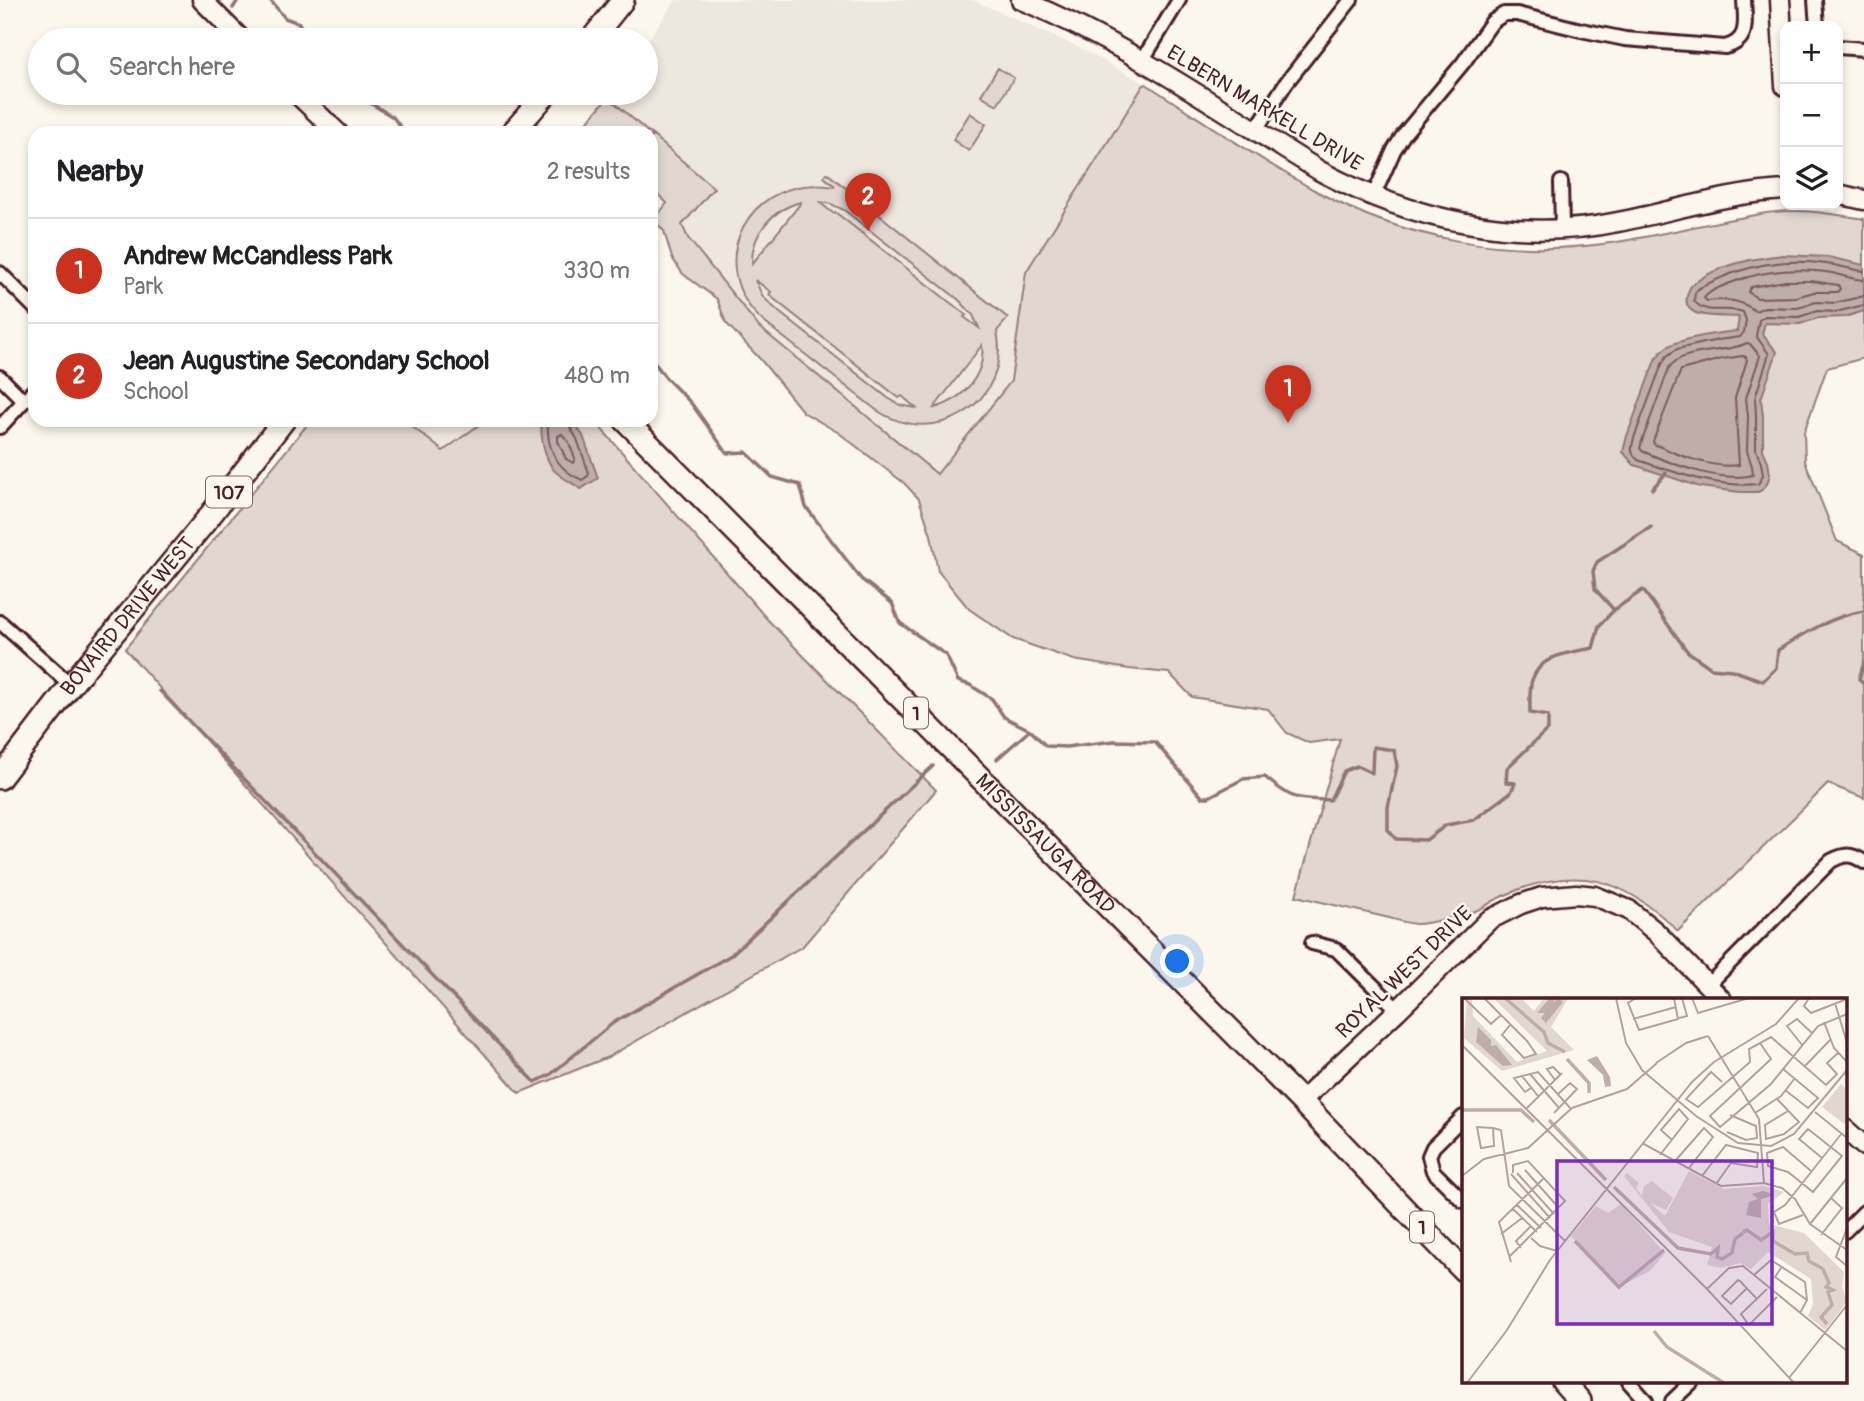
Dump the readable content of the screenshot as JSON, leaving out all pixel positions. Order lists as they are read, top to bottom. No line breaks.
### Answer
{"streets":{"main road":["107","BOVAIRD DRIVE WEST","1","MISSISSAUGA ROAD"],"street":["ELBERN MARKELL DRIVE","ROYAL WEST DRIVE"]},"crossings":[["MISSISSAUGA ROAD","ROYAL WEST DRIVE"]],"page":{"map_buttons":["+","−"],"search":"Search here","heading":["Nearby","2 results"],"pins":["2","1"],"list":[{"mark":"1","name":"Andrew McCandless Park","note":"Park","value":"330 m"},{"mark":"2","name":"Jean Augustine Secondary School","note":"School","value":"480 m"}]}}
